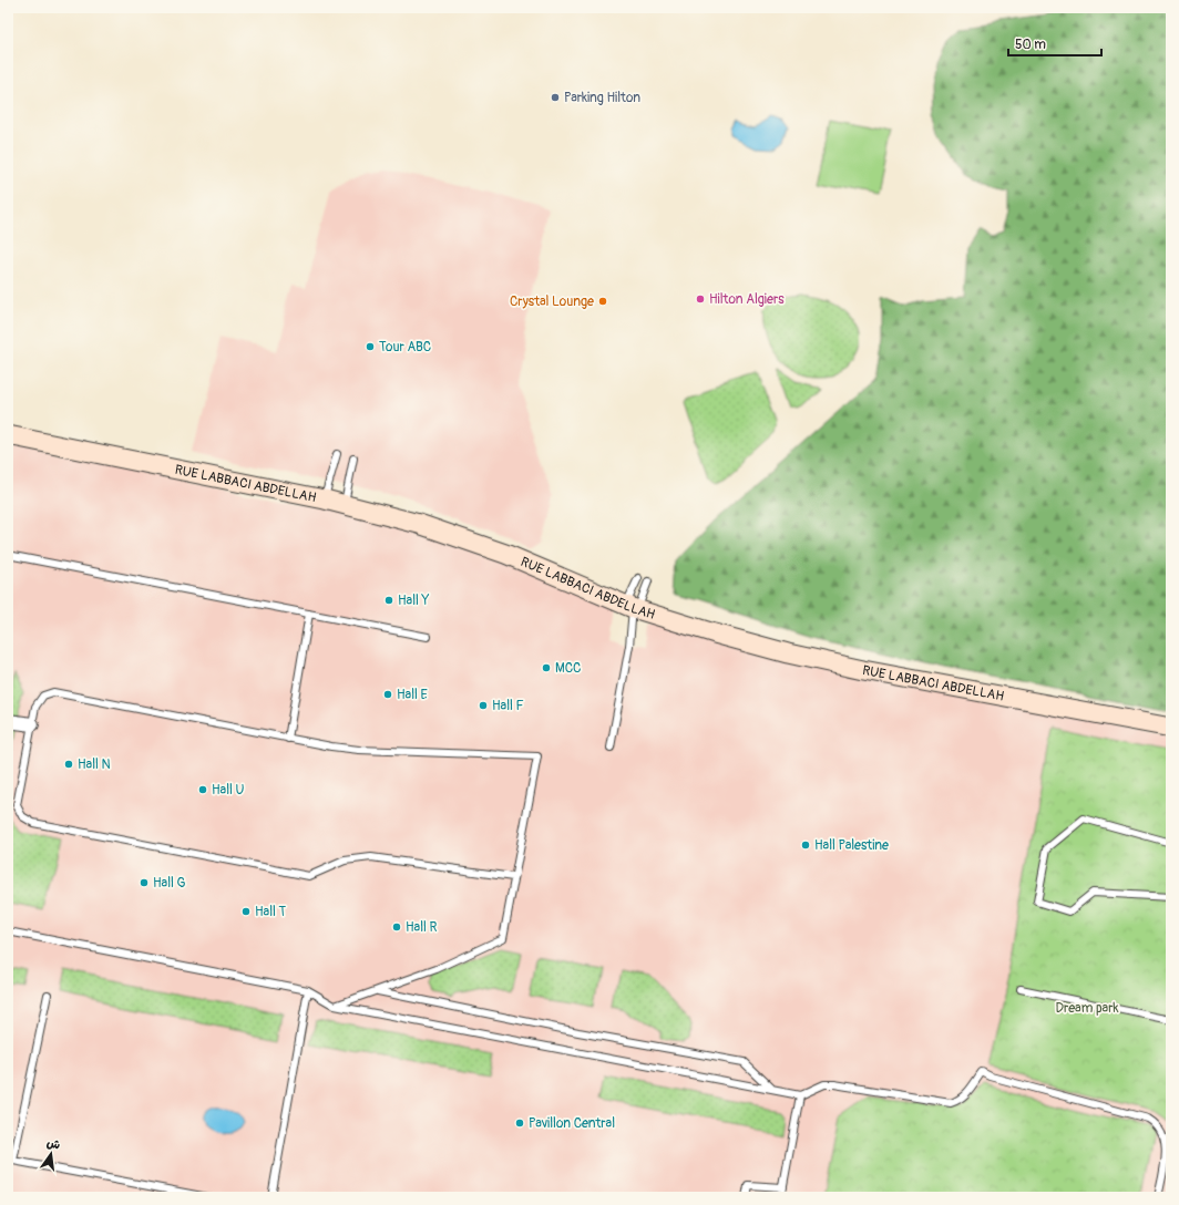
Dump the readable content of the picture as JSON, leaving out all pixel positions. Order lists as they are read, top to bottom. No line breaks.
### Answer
{"streets":{"street":["RUE LABBACI ABDELLAH"]},"parks":["Dream park"],"places":["Parking Hilton","Hilton Algiers","Crystal Lounge","Tour ABC","Hall Y","MCC","Hall E","Hall F","Hall N","Hall U","Hall Palestine","Hall G","Hall T","Hall R","Pavillon Central"],"scale_bar":"50 m","north":"top"}
